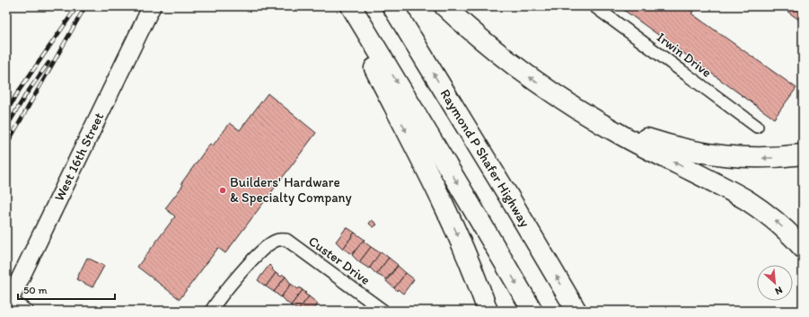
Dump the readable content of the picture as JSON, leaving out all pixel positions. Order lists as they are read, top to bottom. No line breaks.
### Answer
{"streets":{"highway":["Raymond P Shafer Highway"],"street":["Irwin Drive","West 16th Street","Custer Drive"]},"places":["Builders' Hardware & Specialty Company"],"scale_bar":"50 m","north":"bottom right"}
